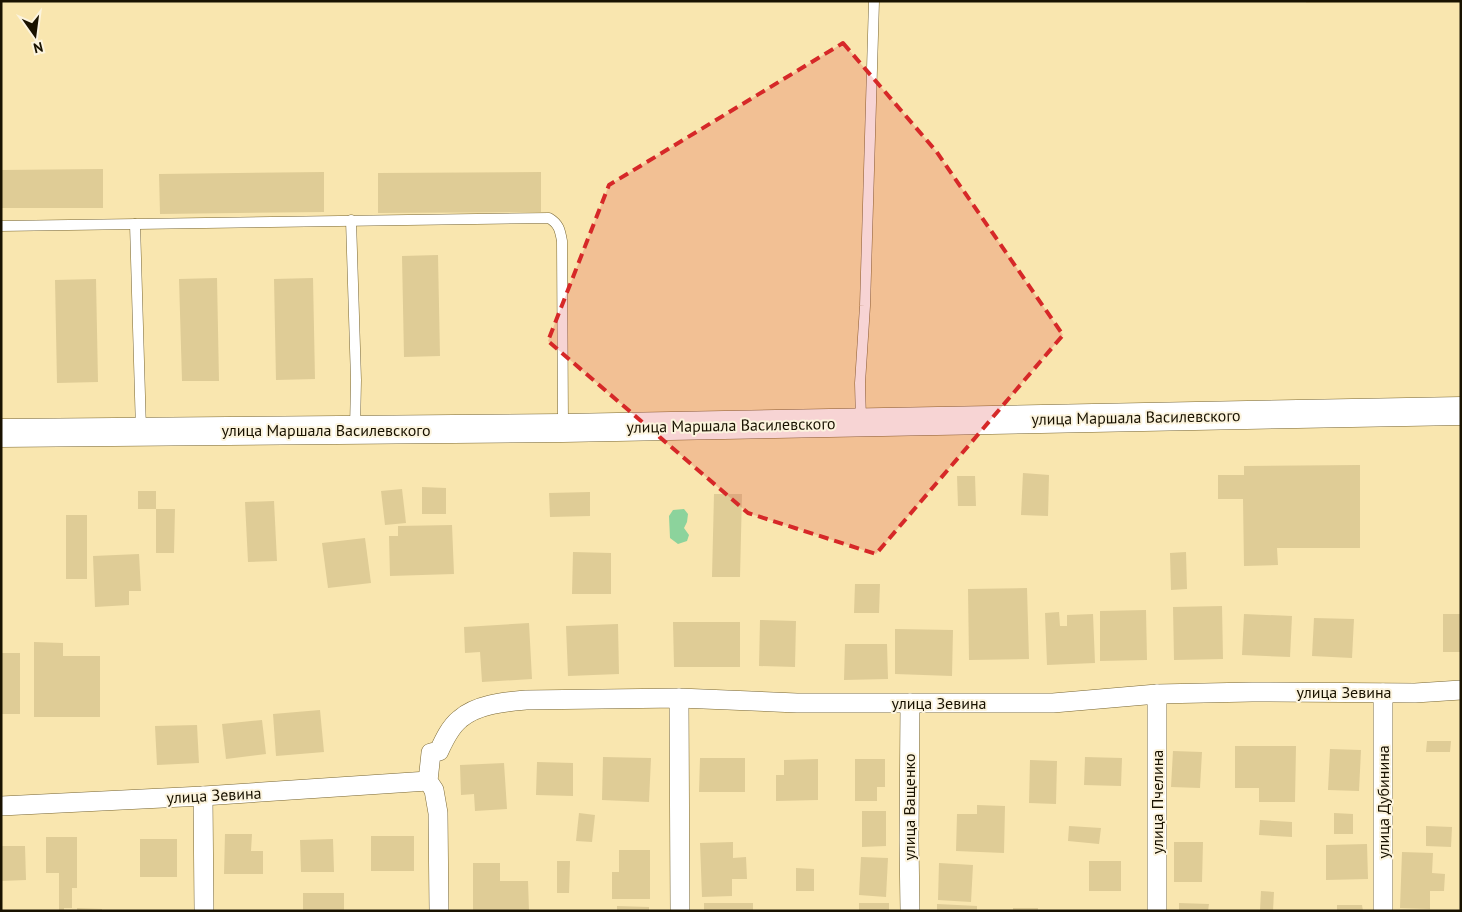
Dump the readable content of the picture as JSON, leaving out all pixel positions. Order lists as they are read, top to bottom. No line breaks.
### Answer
{"streets":{"main road":["улица Маршала Василевского"],"street":["улица Зевина","улица Пчелина","улица Дубинина","улица Ващенко"]},"crossings":[["улица Зевина","улица Пчелина"],["улица Зевина","улица Дубинина"],["улица Зевина","улица Ващенко"]],"north":"bottom"}
